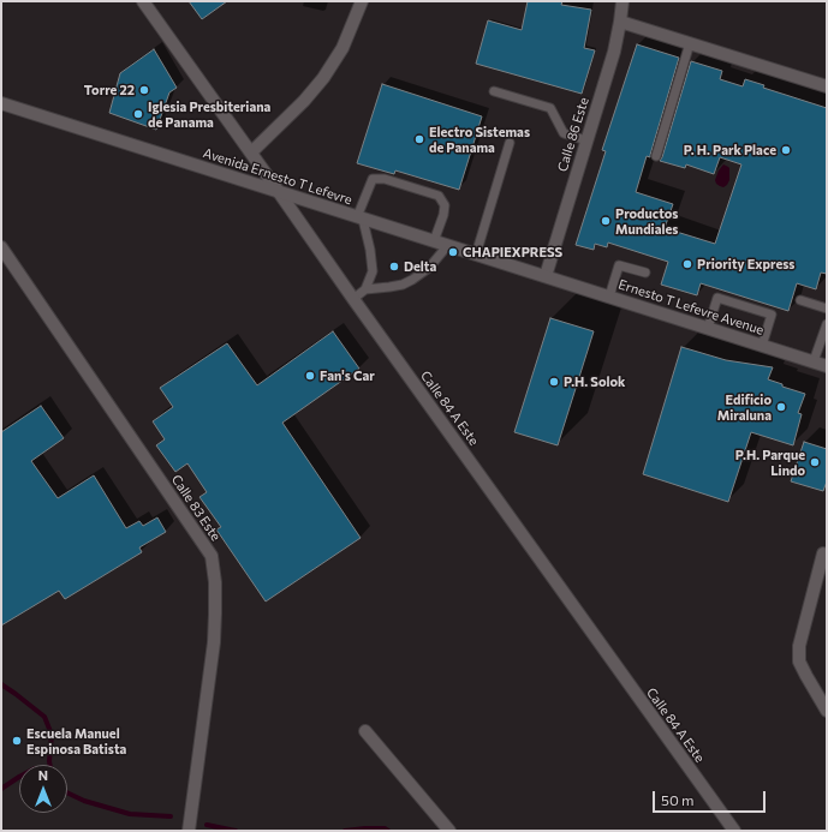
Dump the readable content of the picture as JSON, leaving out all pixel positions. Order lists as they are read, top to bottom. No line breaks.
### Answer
{"streets":{"street":["Calle 86 Este","Avenida Ernesto T Lefevre","Ernesto T Lefevre Avenue","Calle 84 A Este","Calle 83 Este"]},"crossings":[["Calle 86 Este","Avenida Ernesto T Lefevre"],["Calle 86 Este","Ernesto T Lefevre Avenue"],["Avenida Ernesto T Lefevre","Ernesto T Lefevre Avenue"],["Avenida Ernesto T Lefevre","Calle 84 A Este"]],"places":["Torre 22","Iglesia Presbiteriana de Panama","Electro Sistemas de Panama","P. H. Park Place","Productos Mundiales","CHAPIEXPRESS","Priority Express","Delta","Fan's Car","P.H. Solok","Edificio Miraluna","P.H. Parque Lindo","Escuela Manuel Espinosa Batista"],"scale_bar":"50 m","north":"top"}
